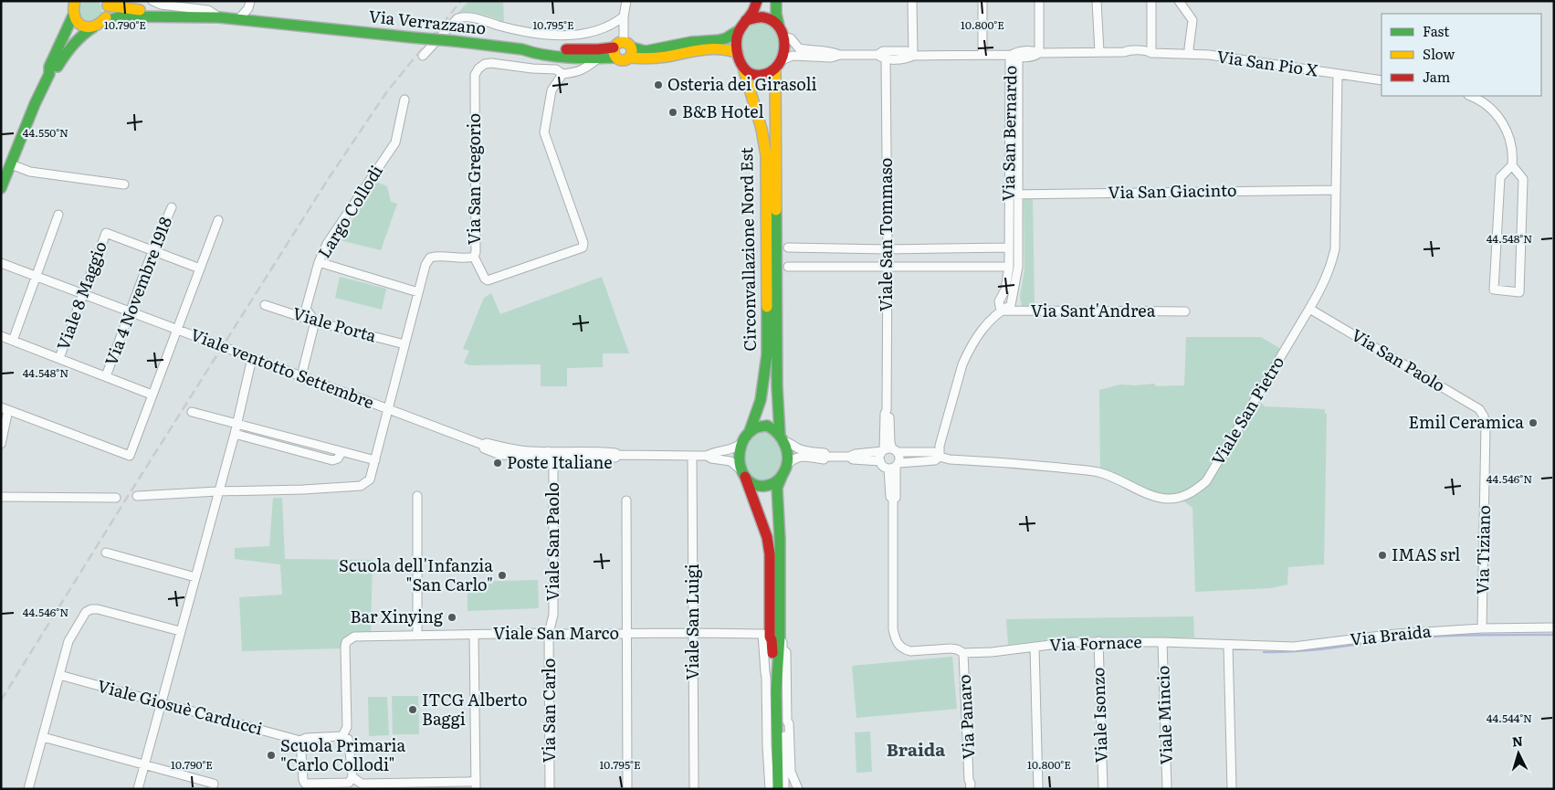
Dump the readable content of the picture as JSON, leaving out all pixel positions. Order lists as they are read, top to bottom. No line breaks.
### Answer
{"streets":{"main road":["Via Verrazzano","Circonvallazione Nord Est"],"street":["Via San Pio X","Via San Bernardo","Via San Gregorio","Via San Giacinto","Largo Collodi","Viale San Tommaso","Via 4 Novembre 1918","Viale 8 Maggio","Via Sant'Andrea","Viale Porta","Via San Paolo","Viale ventotto Settembre","Viale San Pietro","Viale San Paolo","Via Tiziano","Viale San Luigi","Viale San Marco","Via Braida","Via Fornace","Viale Giosuè Carducci","Via San Carlo","Viale Isonzo","Viale Mincio","Via Panaro"]},"crossings":[["Via Verrazzano","Via San Pio X"],["Via Verrazzano","Circonvallazione Nord Est"],["Via San Pio X","Via San Bernardo"],["Via San Pio X","Viale San Tommaso"],["Via San Pio X","Circonvallazione Nord Est"],["Via San Pio X","Viale San Pietro"],["Via San Bernardo","Via San Giacinto"],["Via San Bernardo","Via Sant'Andrea"],["Via San Bernardo","Viale San Pietro"],["Via San Gregorio","Viale Porta"],["Via San Gregorio","Viale ventotto Settembre"],["Via San Giacinto","Viale San Pietro"],["Largo Collodi","Viale Porta"],["Viale San Tommaso","Viale San Pietro"],["Viale San Tommaso","Via Fornace"],["Circonvallazione Nord Est","Viale San Pietro"],["Via 4 Novembre 1918","Viale 8 Maggio"],["Via 4 Novembre 1918","Viale ventotto Settembre"],["Viale 8 Maggio","Viale ventotto Settembre"],["Via San Paolo","Viale San Pietro"],["Via San Paolo","Via Tiziano"],["Viale ventotto Settembre","Viale San Paolo"],["Viale San Pietro","Via Fornace"],["Viale San Paolo","Viale San Marco"],["Viale San Paolo","Via San Carlo"],["Via Tiziano","Via Braida"],["Viale San Luigi","Viale San Marco"],["Viale San Marco","Via San Carlo"],["Via Braida","Via Fornace"],["Via Fornace","Viale Isonzo"],["Via Fornace","Viale Mincio"],["Via Fornace","Via Panaro"]],"districts":["Braida"],"places":["Osteria dei Girasoli","B&B Hotel","Emil Ceramica","Poste Italiane","IMAS srl","Scuola dell'Infanzia \"San Carlo\"","Bar Xinying","ITCG Alberto Baggi","Scuola Primaria \"Carlo Collodi\""],"legend":["Fast","Slow","Jam"],"north":"top","coordinates":["10.790°E","10.795°E","10.800°E","44.550°N","44.548°N","44.546°N","44.544°N"]}
